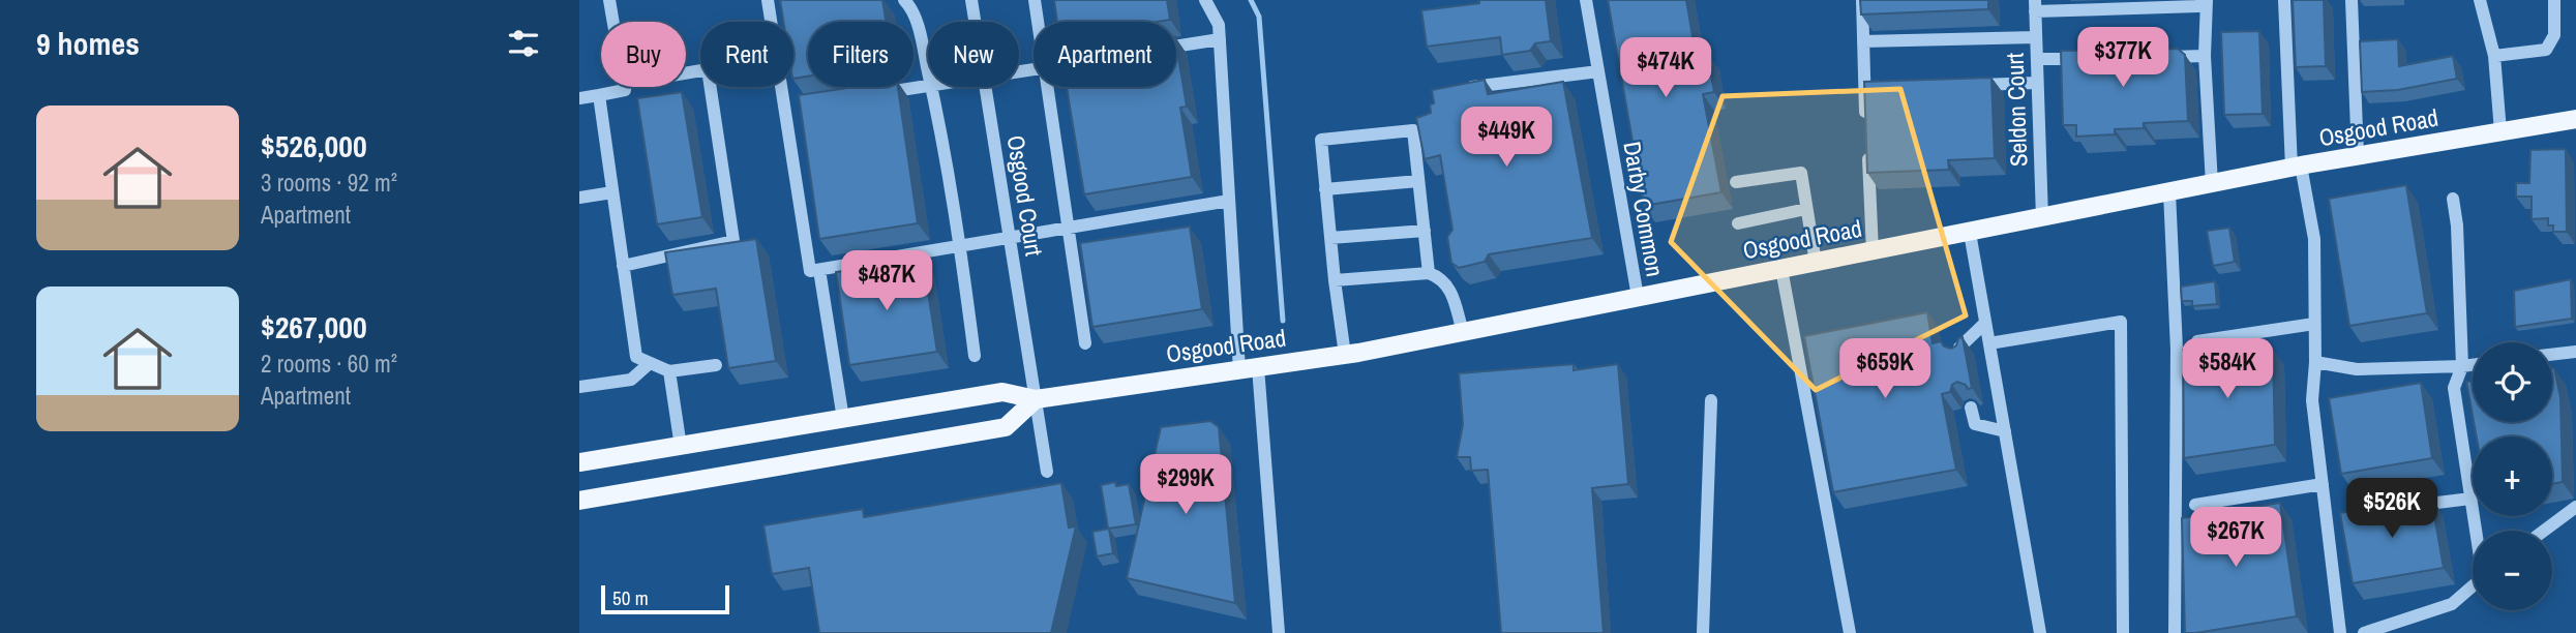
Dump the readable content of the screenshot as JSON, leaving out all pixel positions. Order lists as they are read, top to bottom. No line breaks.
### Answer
{"streets":{"main road":["Osgood Road"],"street":["Seldon Court","Osgood Court","Darby Common"]},"crossings":[["Seldon Court","Osgood Road"],["Osgood Road","Osgood Court"],["Osgood Road","Darby Common"]],"scale_bar":"50 m","page":{"heading":"9 homes","chip":["Buy","Rent","Filters","New","Apartment"],"price":["$377K","$474K","$449K","$487K","$659K","$584K","$299K","$526K","$267K"],"list":[{"name":"$526,000","note":"3 rooms · 92 m² · Apartment"},{"name":"$267,000","note":"2 rooms · 60 m² · Apartment"}],"map_buttons":["+","−"],"scale":"50 m"}}
